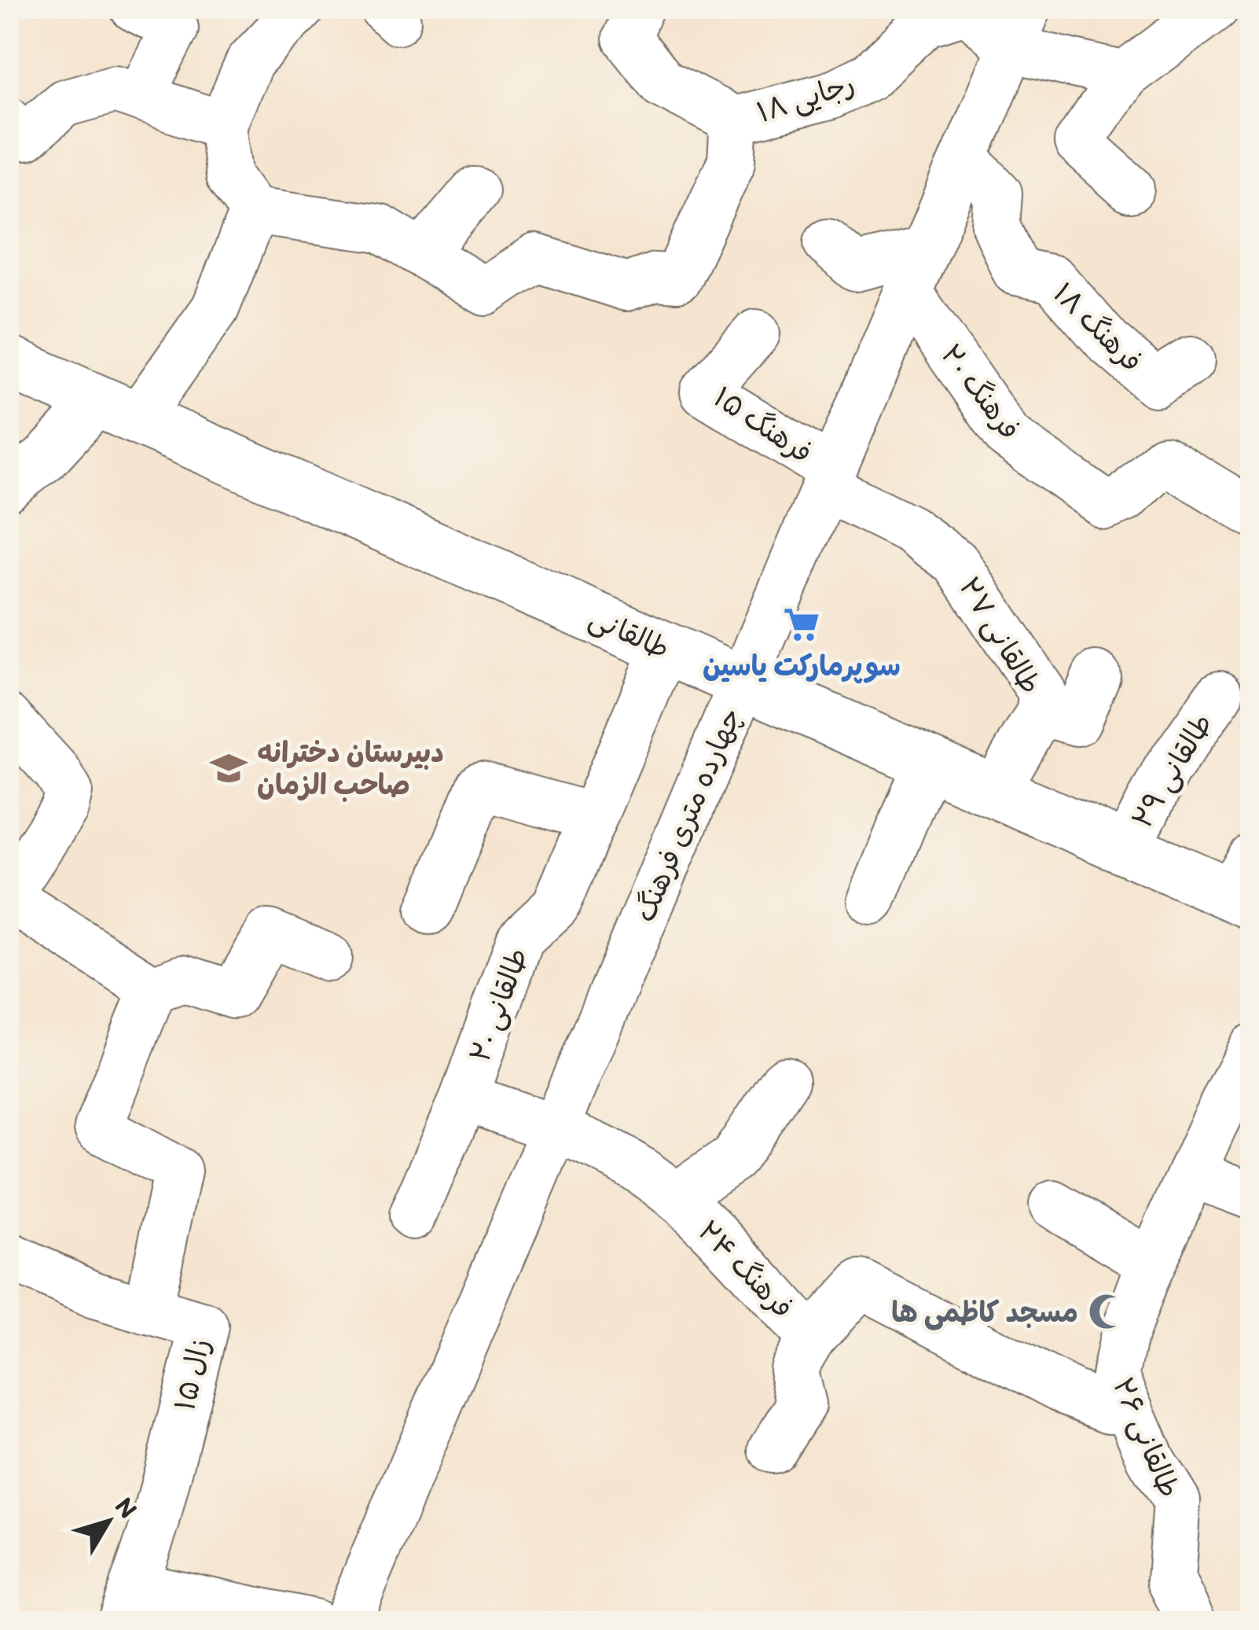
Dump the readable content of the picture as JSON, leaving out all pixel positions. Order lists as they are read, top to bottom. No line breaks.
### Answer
{"streets":{"main road":["طالقانی"],"street":["رجایی ۱۸","فرهنگ ۱۸","فرهنگ ۲۰","فرهنگ ۱۵","طالقانی ۲۷","طالقانی ۲۹","چهارده متری فرهنگ","طالقانی ۲۰","فرهنگ ۲۴","زال ۱۵","طالقانی ۲۶"]},"crossings":[["رجایی ۱۸","چهارده متری فرهنگ"],["فرهنگ ۱۸","چهارده متری فرهنگ"],["فرهنگ ۲۰","چهارده متری فرهنگ"],["فرهنگ ۱۵","طالقانی ۲۷"],["فرهنگ ۱۵","چهارده متری فرهنگ"],["طالقانی","طالقانی ۲۷"],["طالقانی","طالقانی ۲۹"],["طالقانی","چهارده متری فرهنگ"],["طالقانی","طالقانی ۲۰"],["طالقانی ۲۷","چهارده متری فرهنگ"],["چهارده متری فرهنگ","فرهنگ ۲۴"],["طالقانی ۲۰","فرهنگ ۲۴"],["فرهنگ ۲۴","طالقانی ۲۶"]],"places":{"supermarket":["سوپرمارکت یاسین"],"school or university":["دبیرستان دخترانه صاحب الزمان"],"mosque":["مسجد کاظمی ها"]},"north":"top right"}
